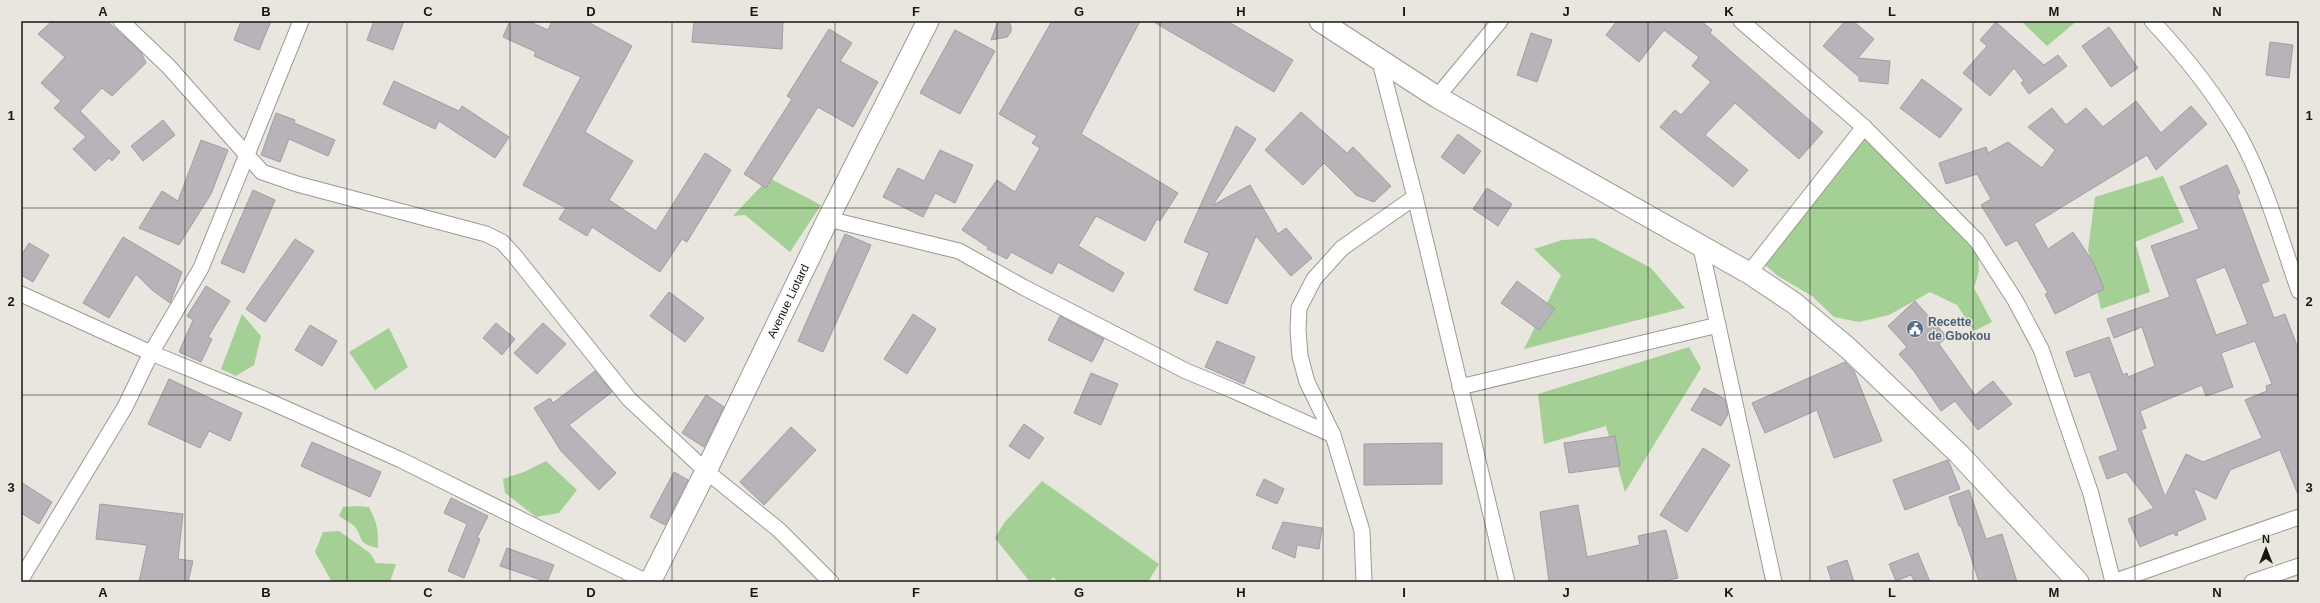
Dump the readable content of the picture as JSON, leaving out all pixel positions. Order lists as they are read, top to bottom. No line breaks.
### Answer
{"streets":{"street":["Avenue Liotard"]},"places":{"public building":["Recette de Gbokou"]},"north":"top","grid":{"columns":["A","B","C","D","E","F","G","H","I","J","K","L","M","N"],"rows":["1","2","3"]}}
